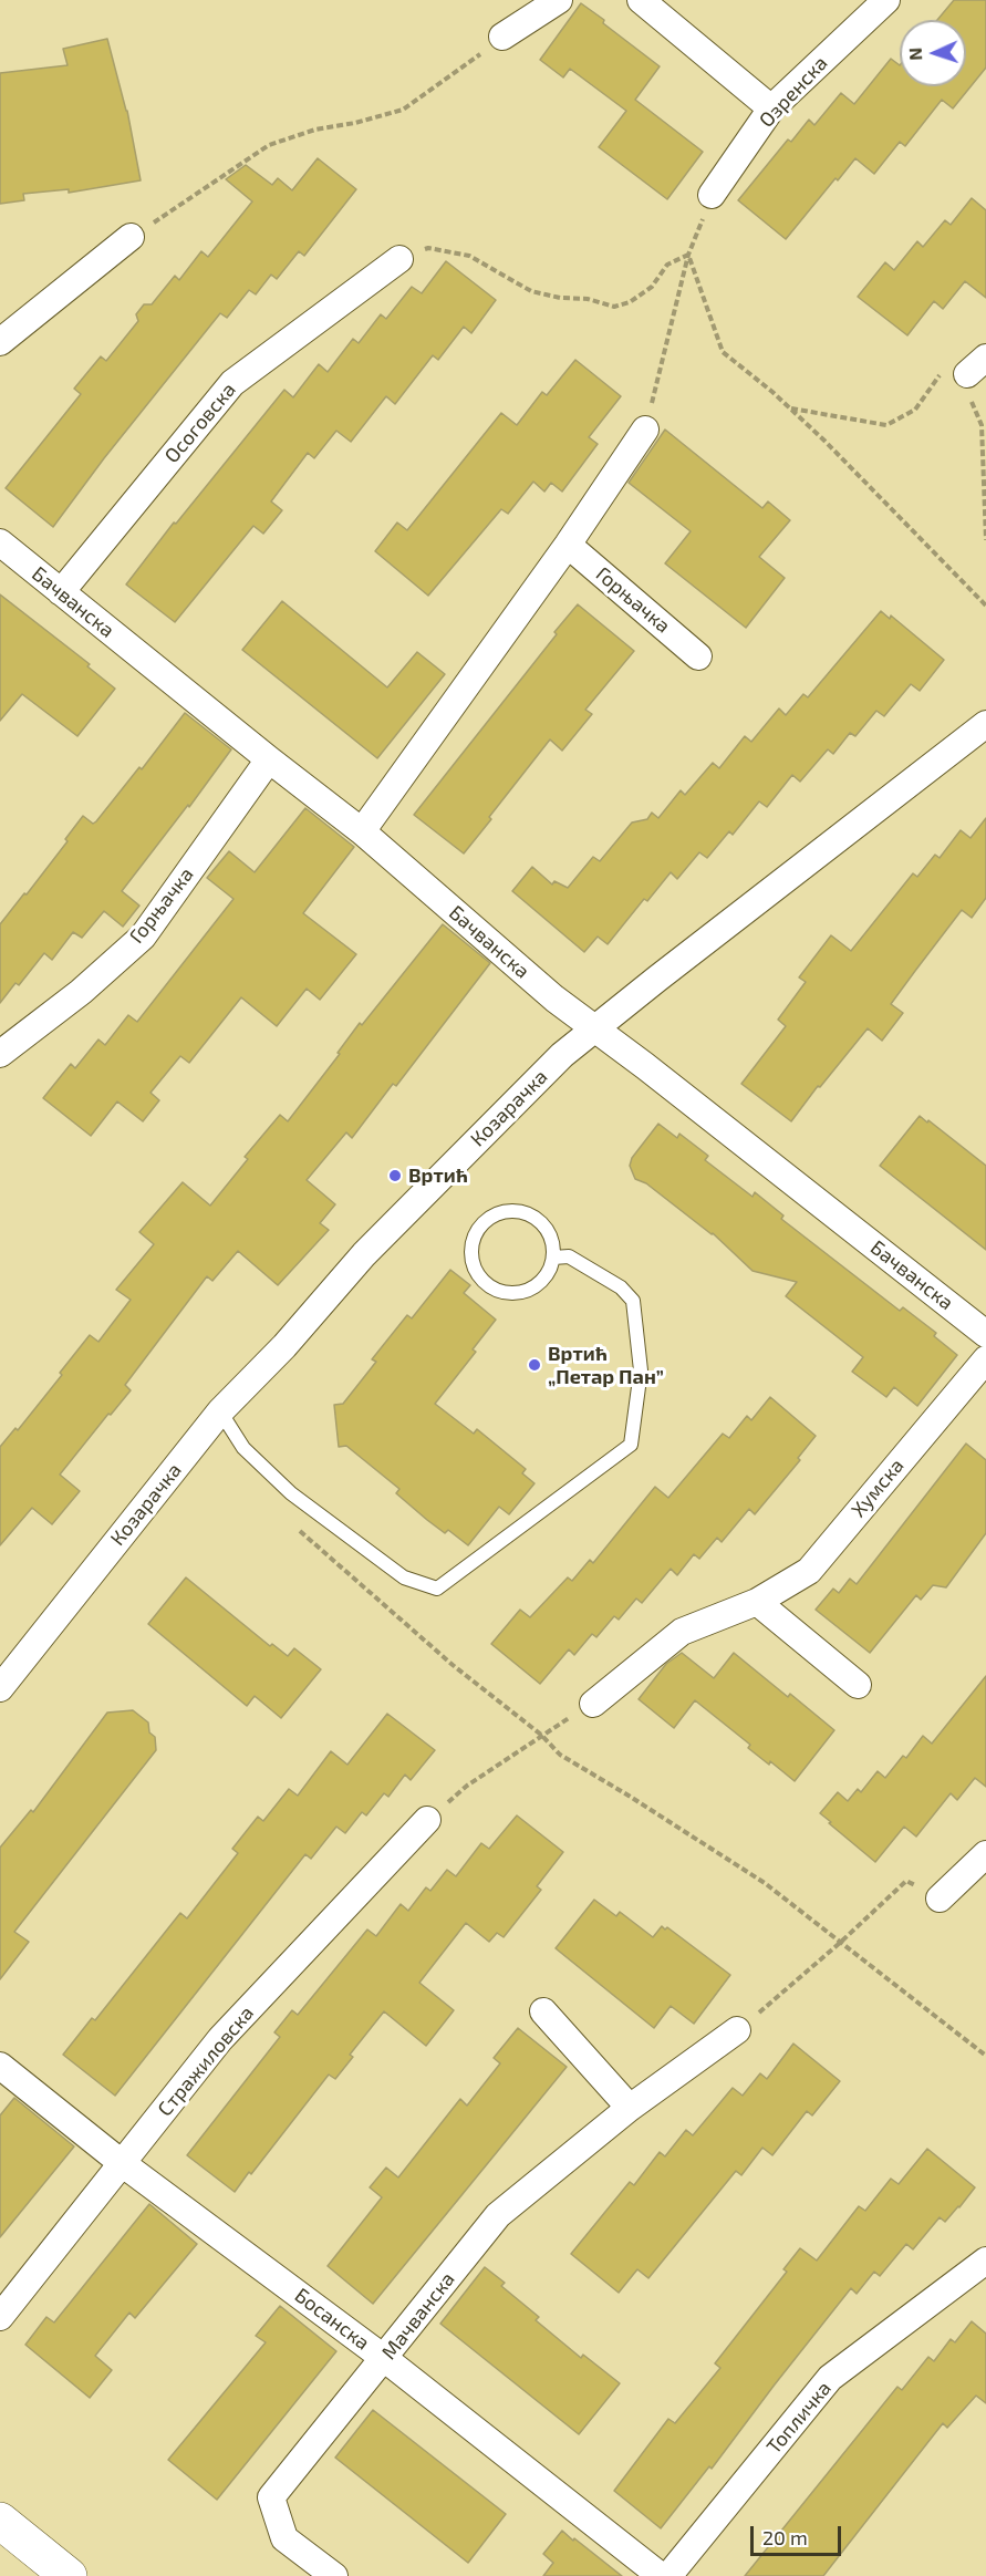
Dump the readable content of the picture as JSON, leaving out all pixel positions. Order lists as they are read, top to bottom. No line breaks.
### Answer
{"streets":{"street":["Озренска","Осоговска","Горњачка","Бачванска","Козарачка","Хумска","Стражиловска","Мачванска","Босанска","Топличка"]},"crossings":[["Осоговска","Бачванска"],["Горњачка","Бачванска"],["Бачванска","Козарачка"],["Стражиловска","Босанска"],["Мачванска","Босанска"]],"places":["Вртић","Вртић „Петар Пан”"],"scale_bar":"20 m","north":"left"}
